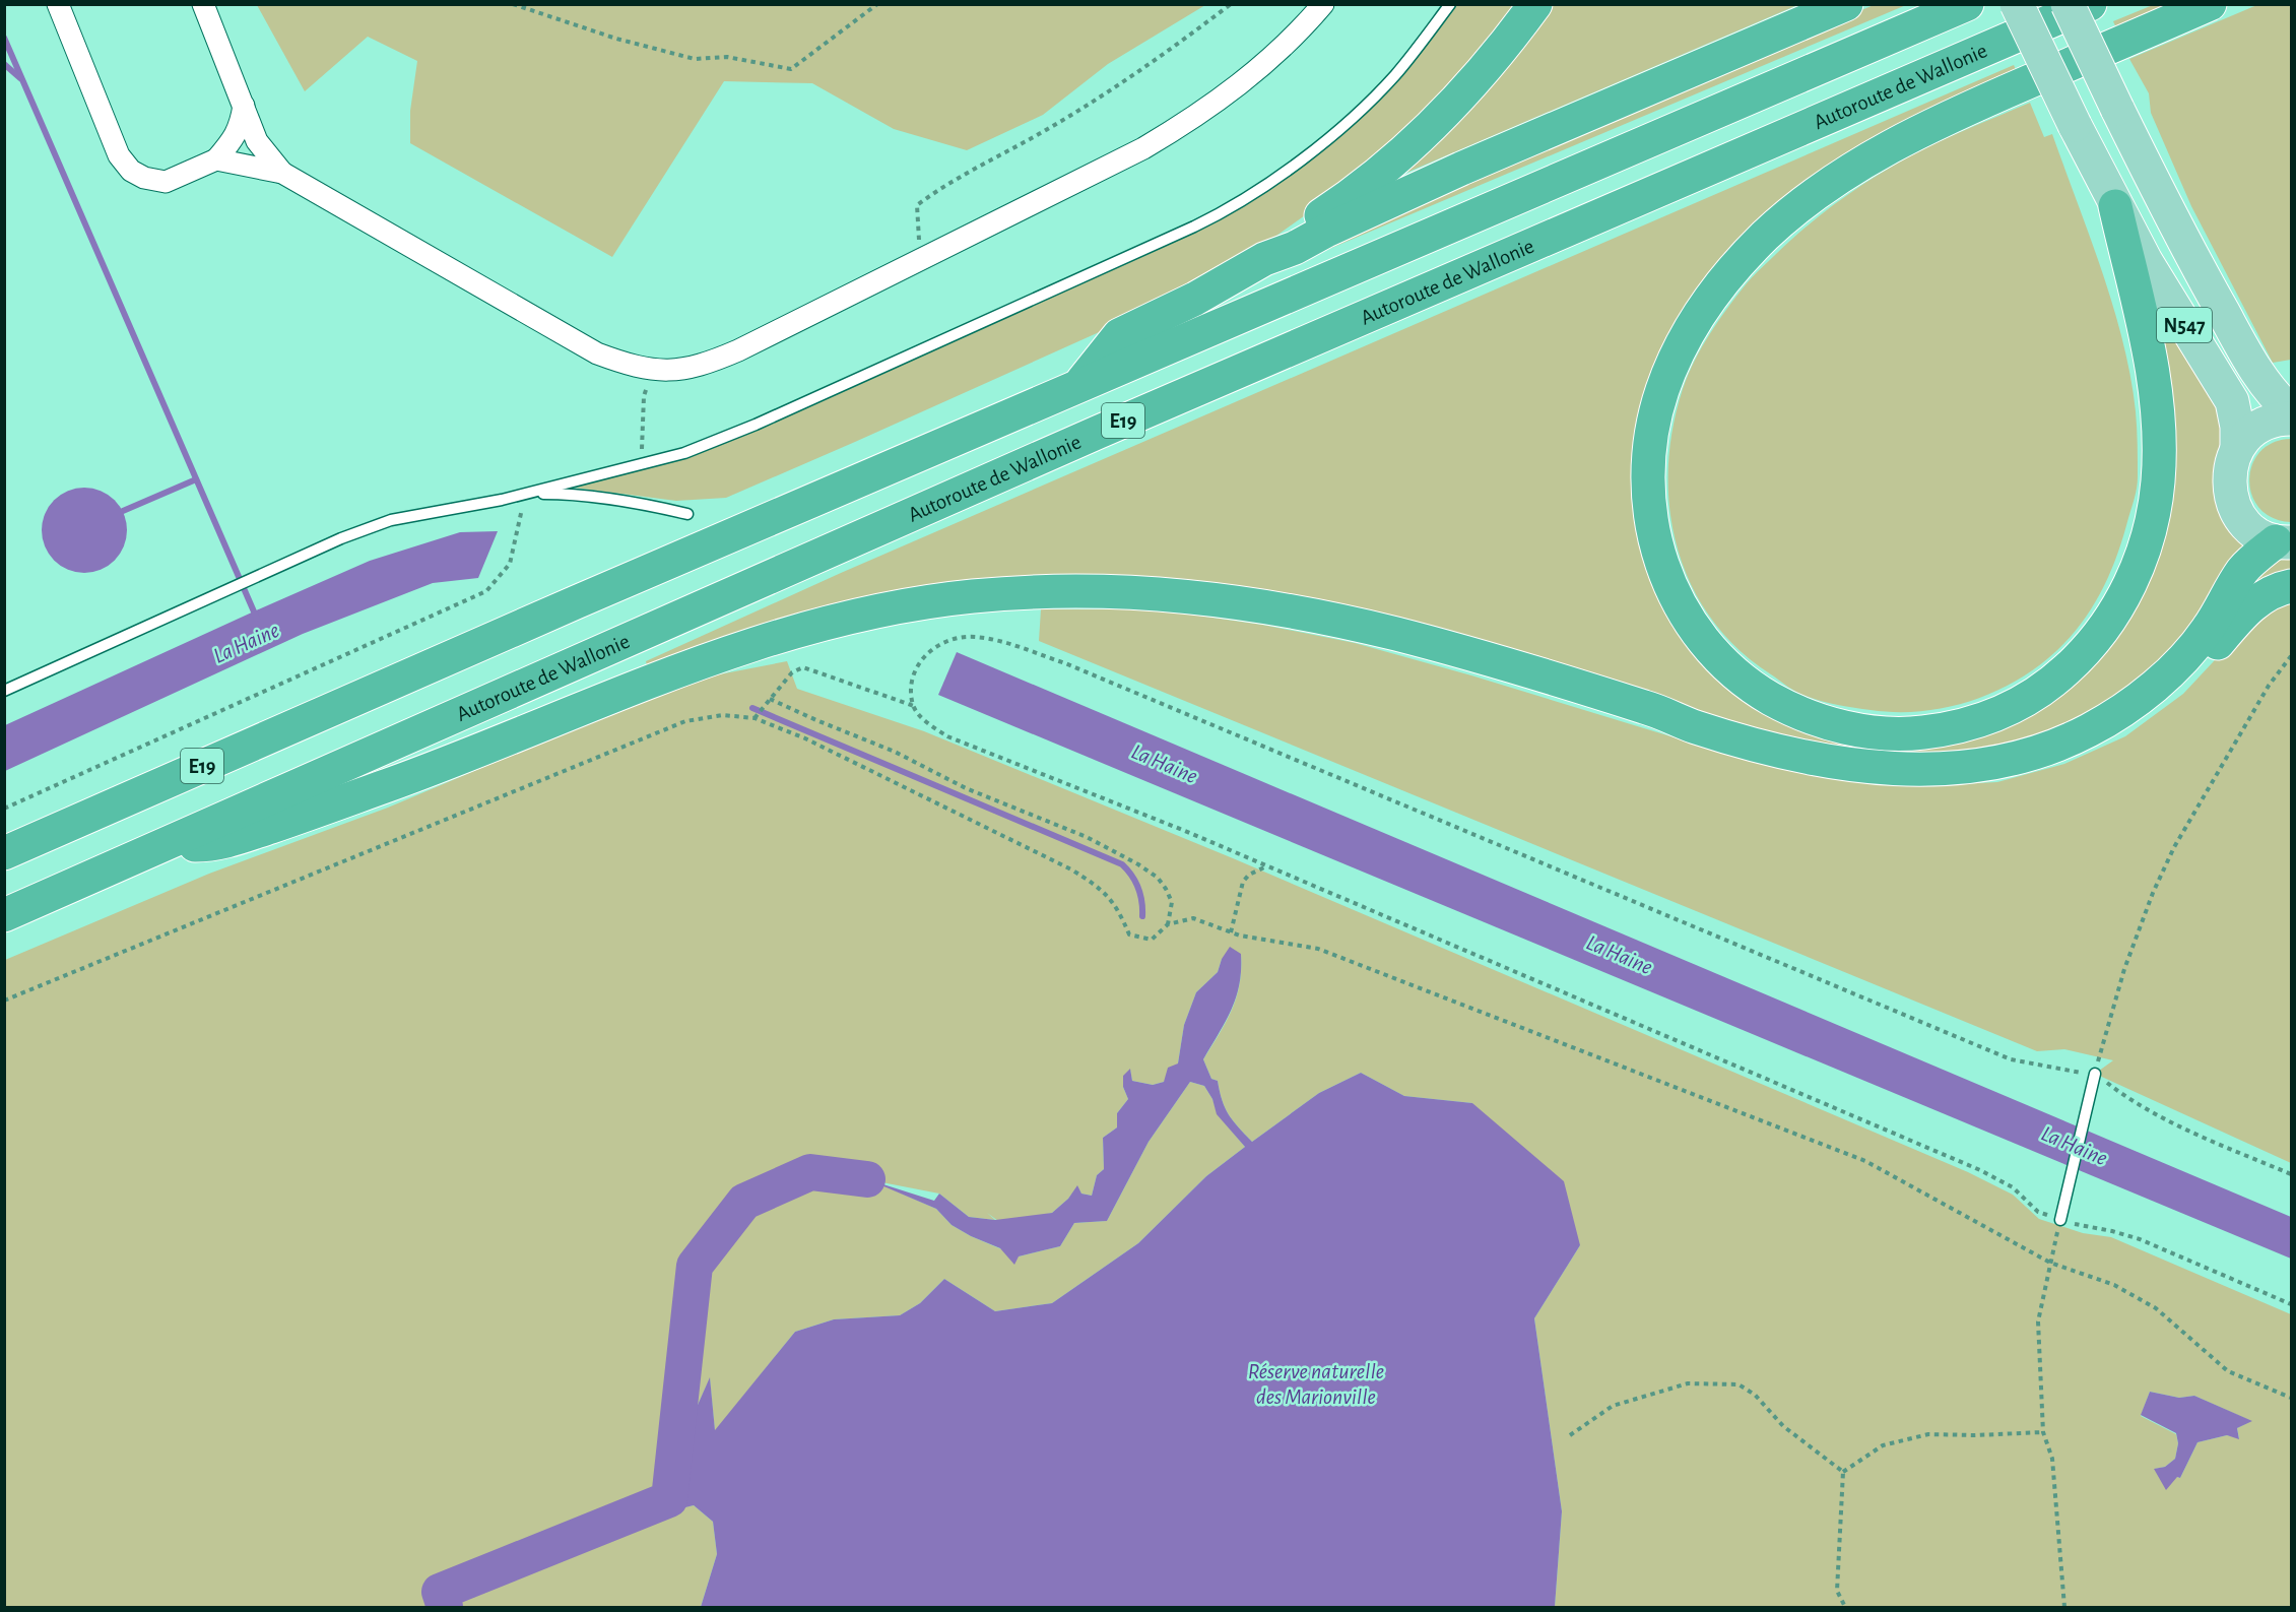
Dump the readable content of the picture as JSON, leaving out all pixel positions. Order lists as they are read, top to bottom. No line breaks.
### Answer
{"streets":{"highway":["Autoroute de Wallonie","E19"],"main road":["N547"]},"water":["La Haine","Réserve naturelle des Marionville"]}
